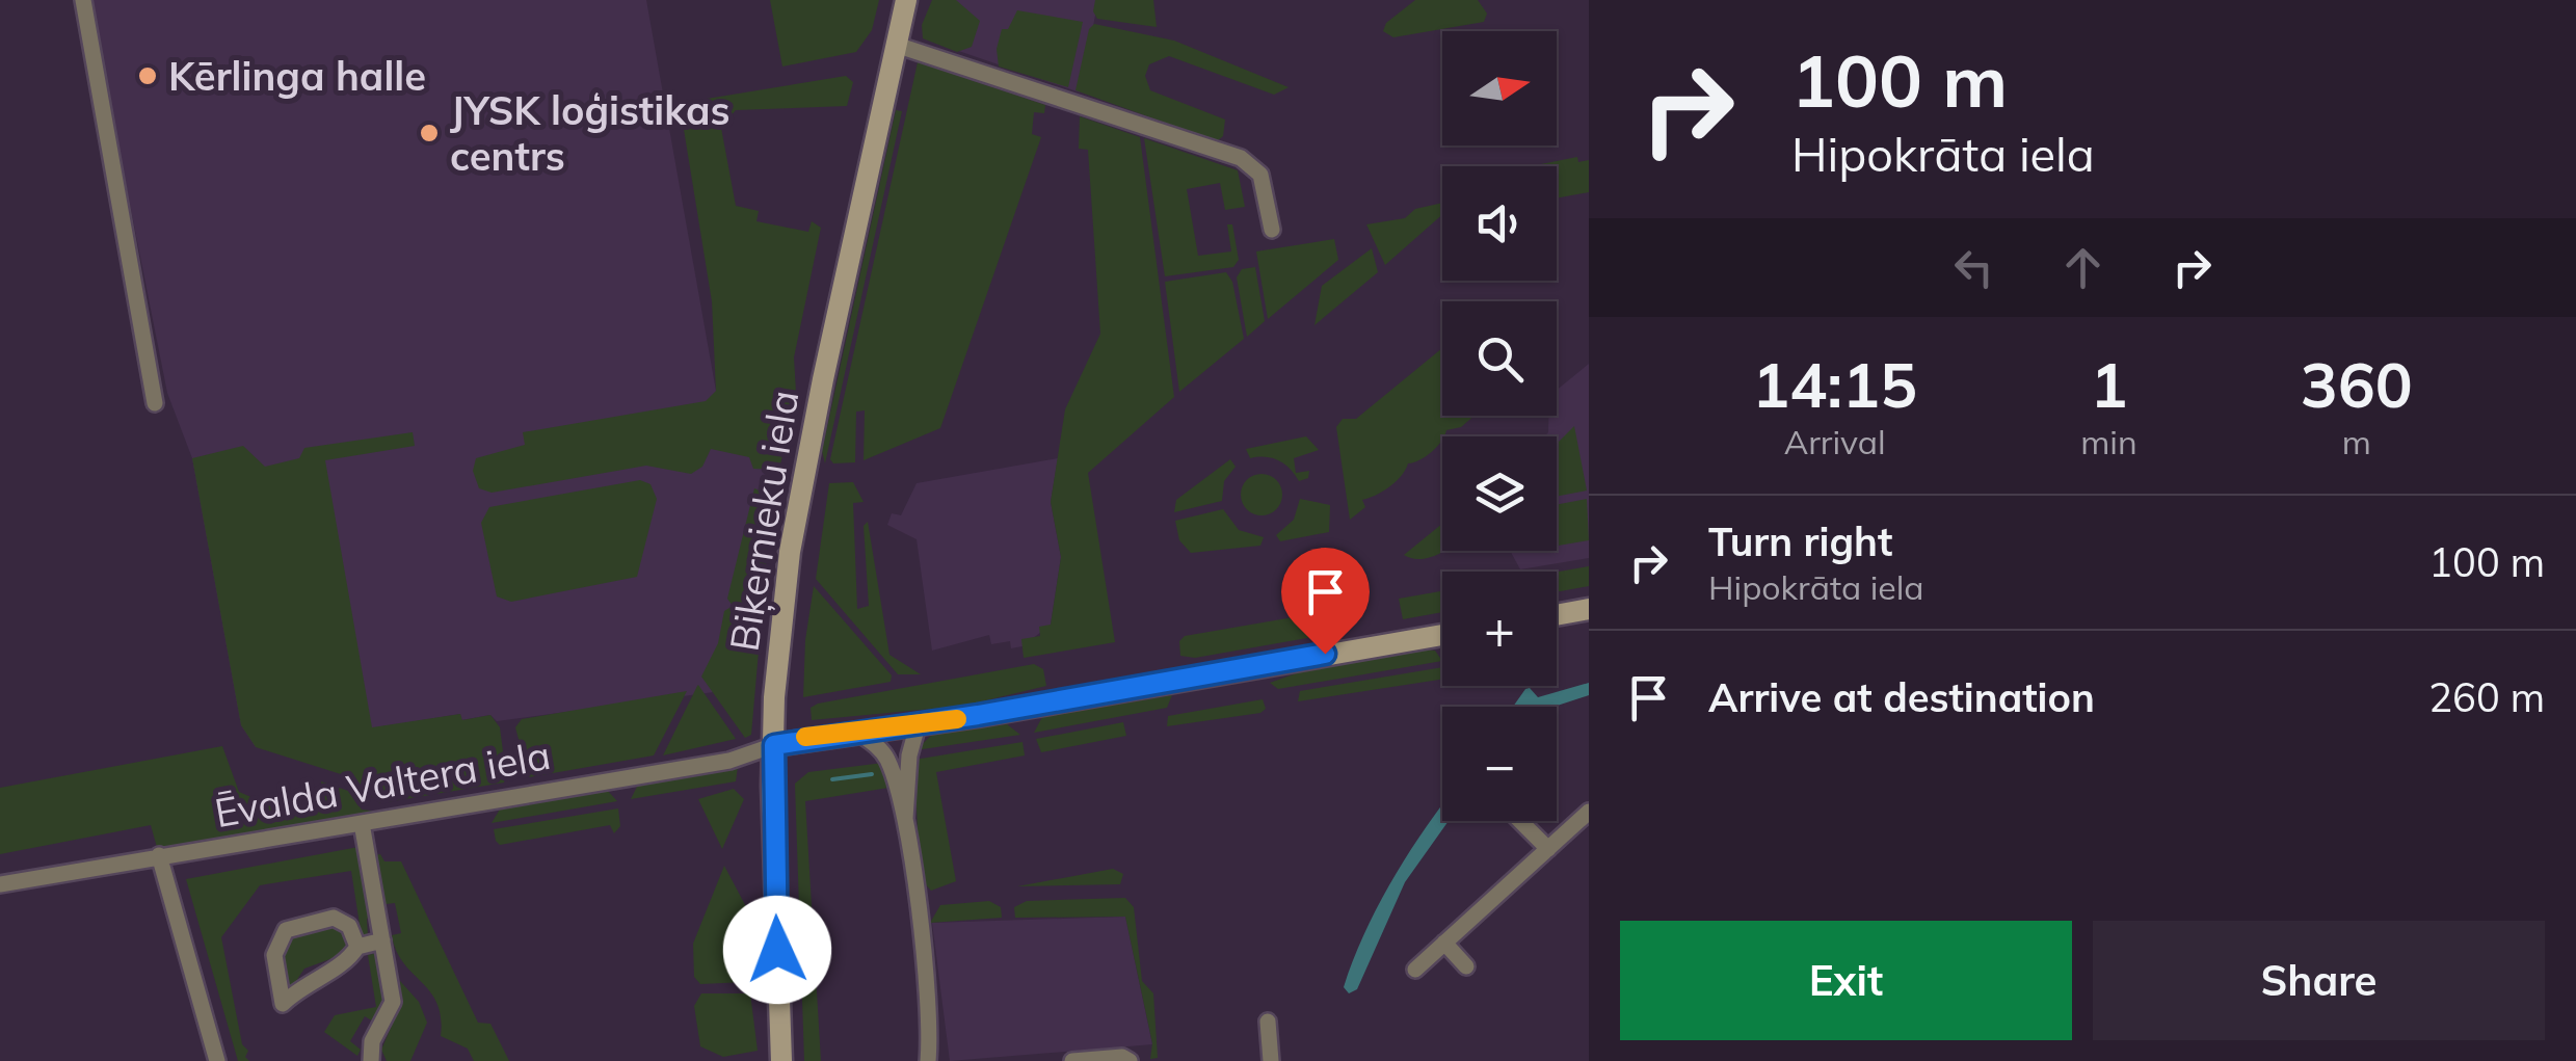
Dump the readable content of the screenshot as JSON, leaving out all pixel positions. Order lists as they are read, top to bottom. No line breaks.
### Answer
{"streets":{"main road":["Biķernieku iela"],"street":["Ēvalda Valtera iela"]},"crossings":[["Biķernieku iela","Ēvalda Valtera iela"]],"places":["Kērlinga halle","JYSK loģistikas centrs"],"north":"right","page":{"turn":["100 m","Hipokrāta iela"],"map_buttons":["+","−"],"eta":["14:15","Arrival","1","min","360","m"],"list":[{"name":"Turn right","note":"Hipokrāta iela","value":"100 m"},{"name":"Arrive at destination","value":"260 m"}],"buttons":["Exit","Share"]}}
